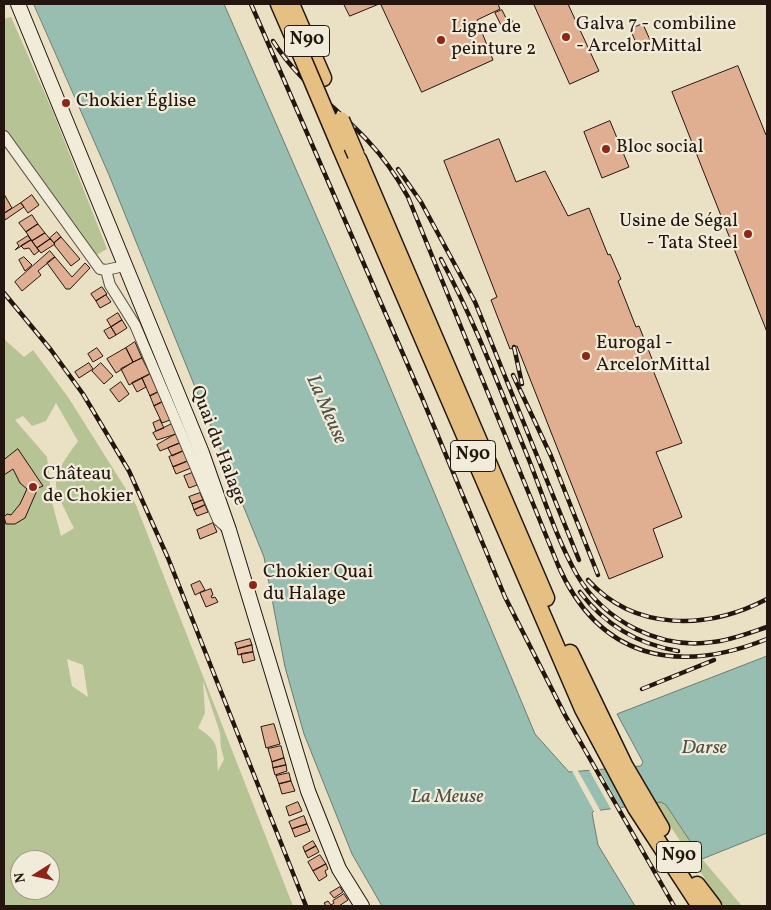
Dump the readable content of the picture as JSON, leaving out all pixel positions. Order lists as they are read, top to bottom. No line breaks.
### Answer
{"streets":{"highway":["N90"],"main road":["Quai du Halage"]},"water":["La Meuse","Darse"],"places":["Galva 7 - combiline - ArcelorMittal","Ligne de peinture 2","Chokier Église","Bloc social","Usine de Ségal - Tata Steel","Eurogal - ArcelorMittal","Château de Chokier","Chokier Quai du Halage"],"north":"left"}
